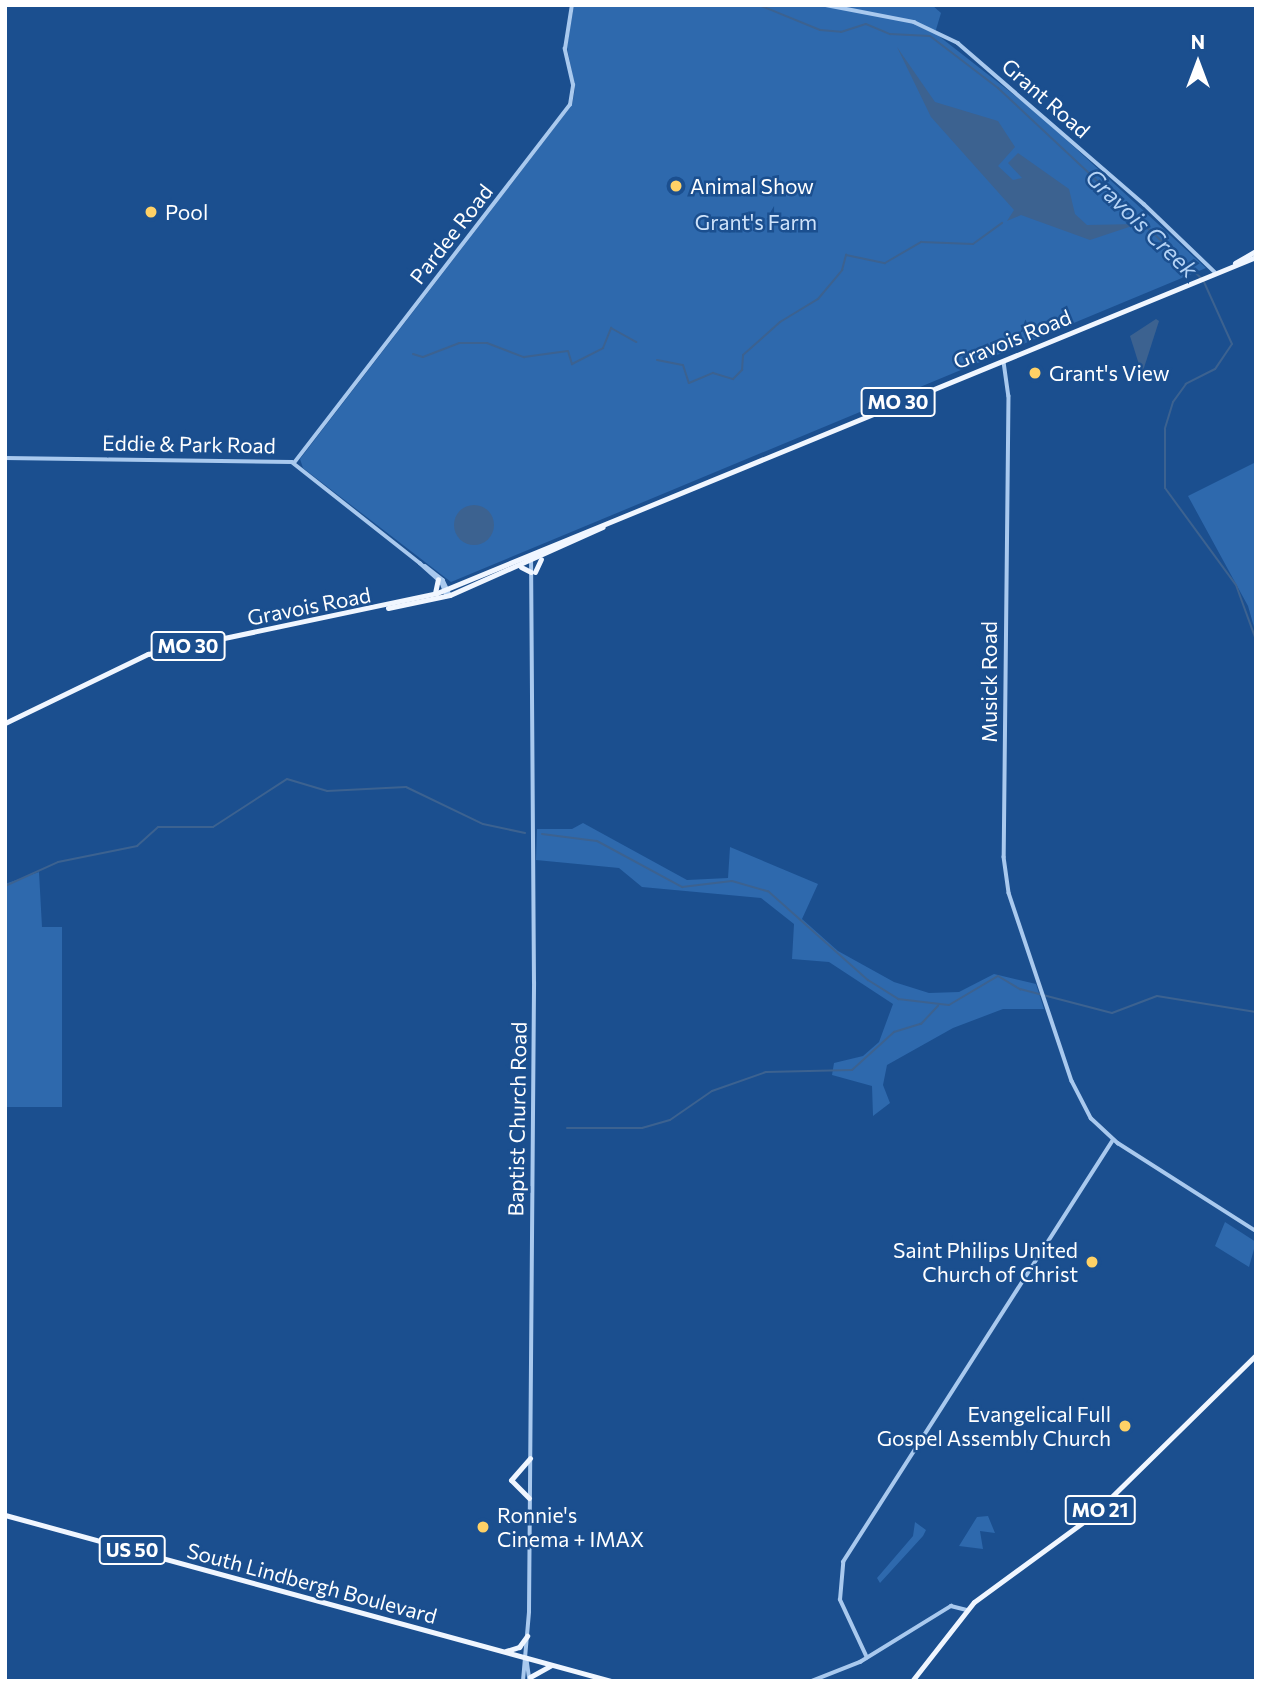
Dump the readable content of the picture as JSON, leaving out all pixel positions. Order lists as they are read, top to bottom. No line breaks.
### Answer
{"streets":{"main road":["Gravois Road","MO 30","MO 21","US 50","South Lindbergh Boulevard"],"street":["Grant Road","Pardee Road","Eddie & Park Road","Musick Road","Baptist Church Road"]},"crossings":[["Grant Road","Gravois Road"],["Pardee Road","Eddie & Park Road"],["Gravois Road","Eddie & Park Road"],["Gravois Road","Musick Road"],["Gravois Road","Baptist Church Road"],["Baptist Church Road","South Lindbergh Boulevard"]],"water":["Gravois Creek"],"parks":["Grant's Farm"],"places":["Animal Show","Pool","Grant's View","Saint Philips United Church of Christ","Evangelical Full Gospel Assembly Church","Ronnie's Cinema + IMAX"],"north":"top"}
